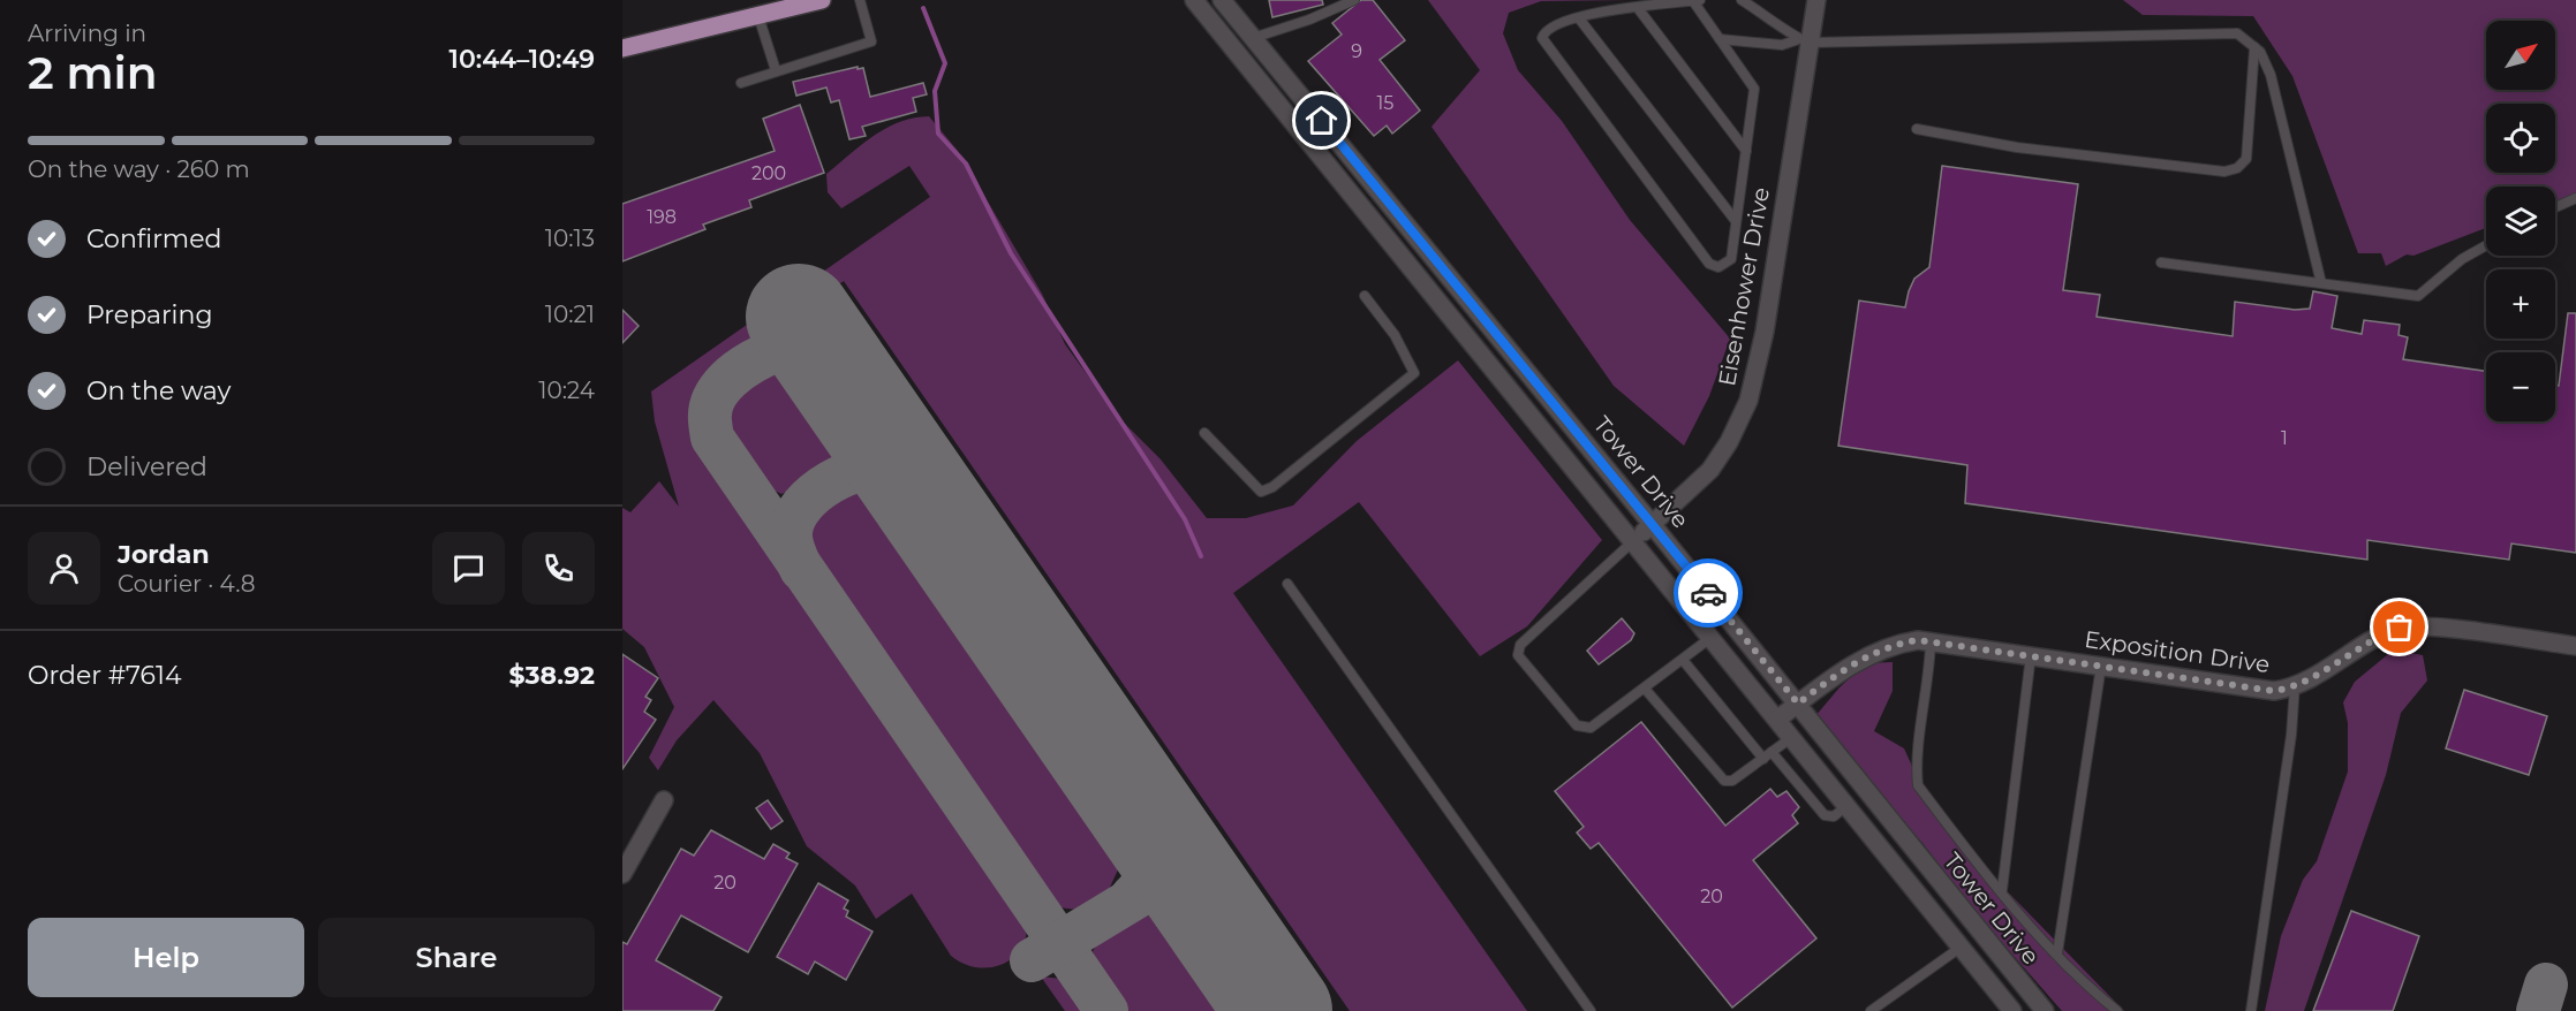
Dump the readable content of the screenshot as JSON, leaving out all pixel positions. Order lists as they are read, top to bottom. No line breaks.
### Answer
{"streets":{"street":["Eisenhower Drive","Tower Drive","Exposition Drive"]},"crossings":[["Eisenhower Drive","Tower Drive"],["Tower Drive","Exposition Drive"]],"house_numbers":["9","15","200","198","1","20","20"],"north":"top right","page":{"heading":["2 min","Arriving in","10:44–10:49"],"panel":["Jordan","Courier · 4.8","Order #7614","$38.92"],"map_buttons":["+","−"],"bar":"On the way · 260 m","list":[["Confirmed","10:13"],["Preparing","10:21"],["On the way","10:24"],"Delivered"],"buttons":["Help","Share"]}}
